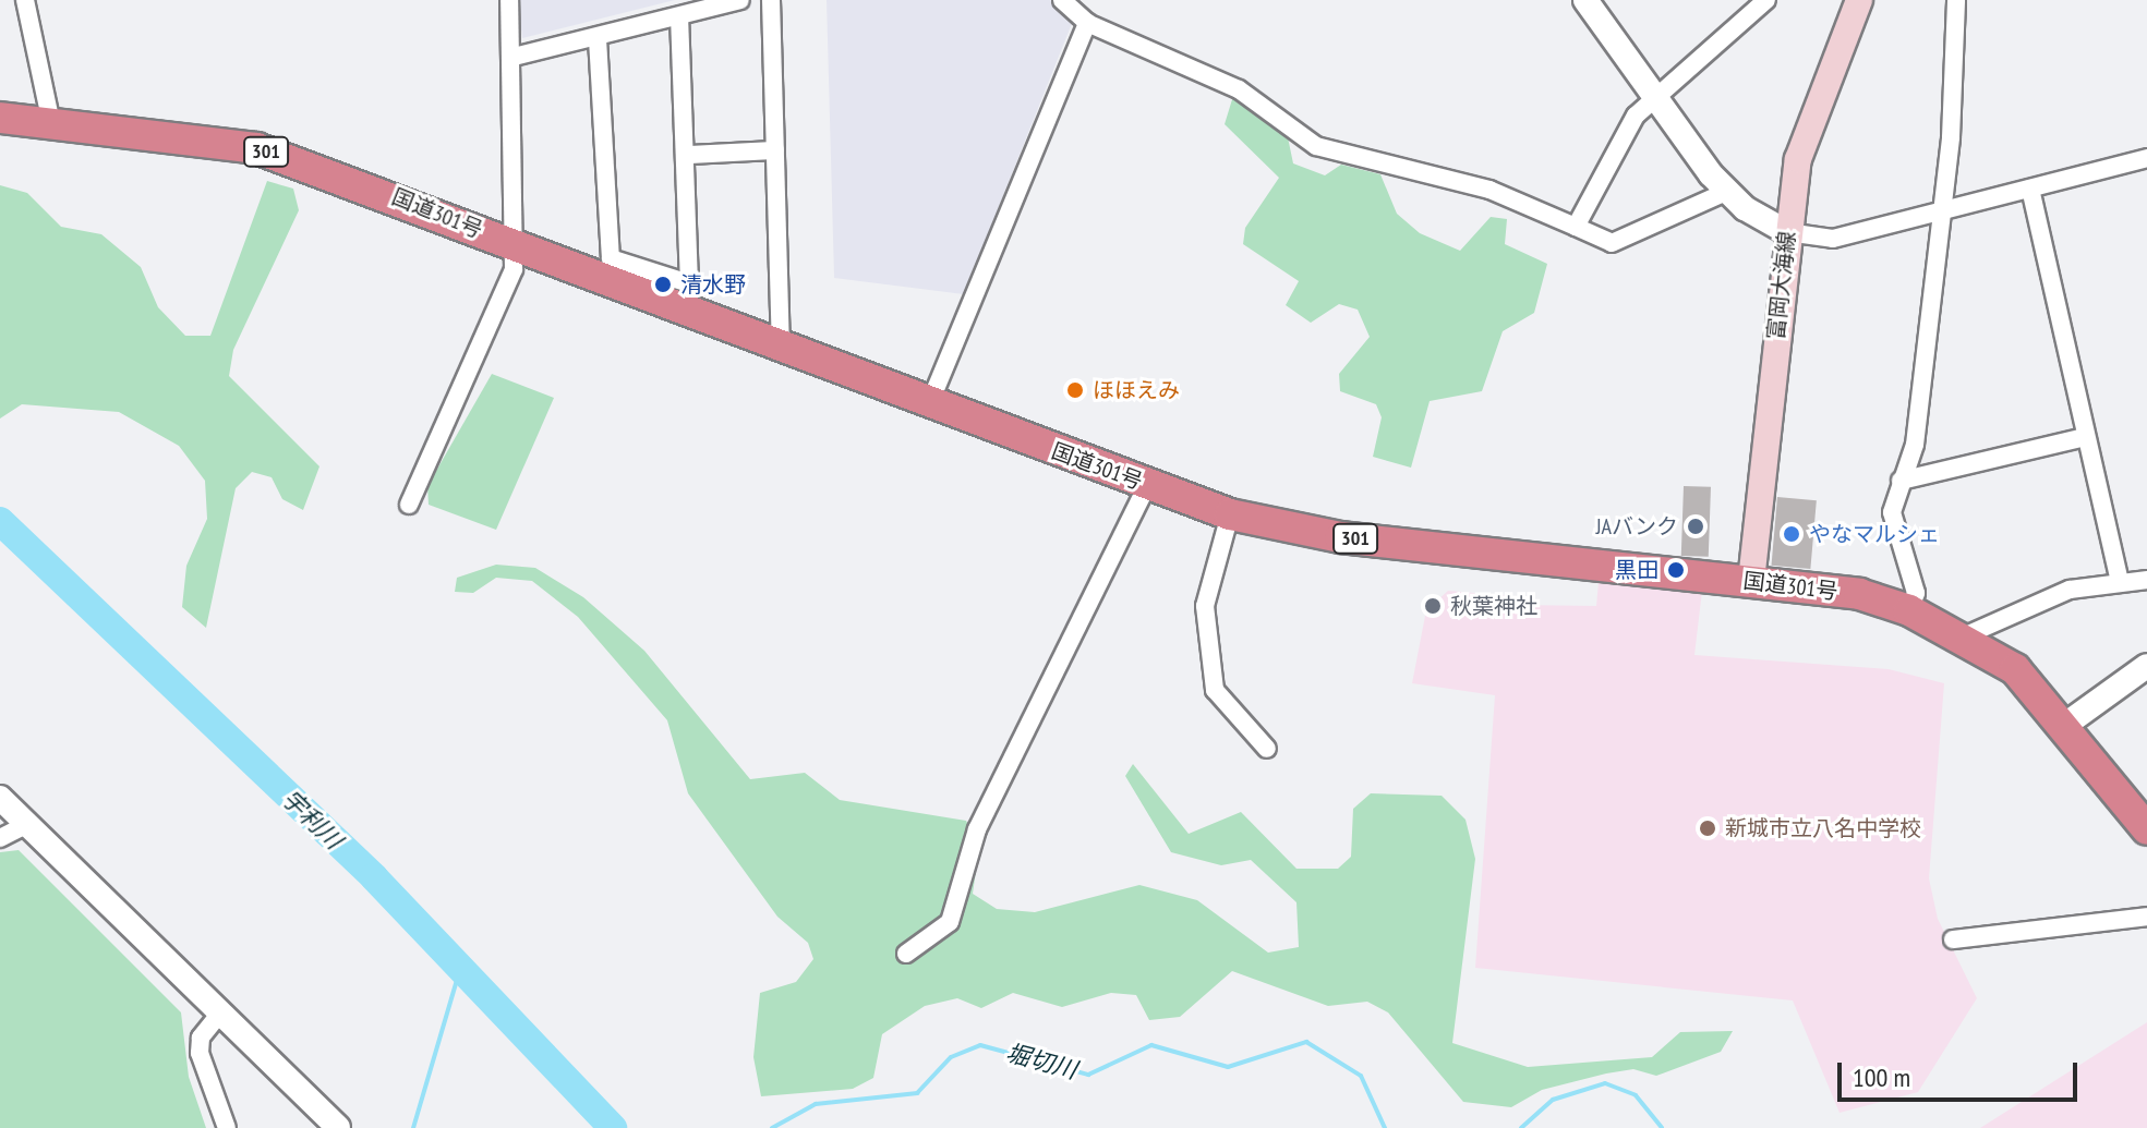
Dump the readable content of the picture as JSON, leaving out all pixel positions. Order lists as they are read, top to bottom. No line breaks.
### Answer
{"streets":{"highway":["301","国道301号"],"main road":["富岡大海線"]},"crossings":[["国道301号","富岡大海線"]],"water":["宇利川","堀切川"],"places":["清水野","ほほえみ","JAバンク","やなマルシェ","黒田","秋葉神社","新城市立八名中学校"],"scale_bar":"100 m"}
